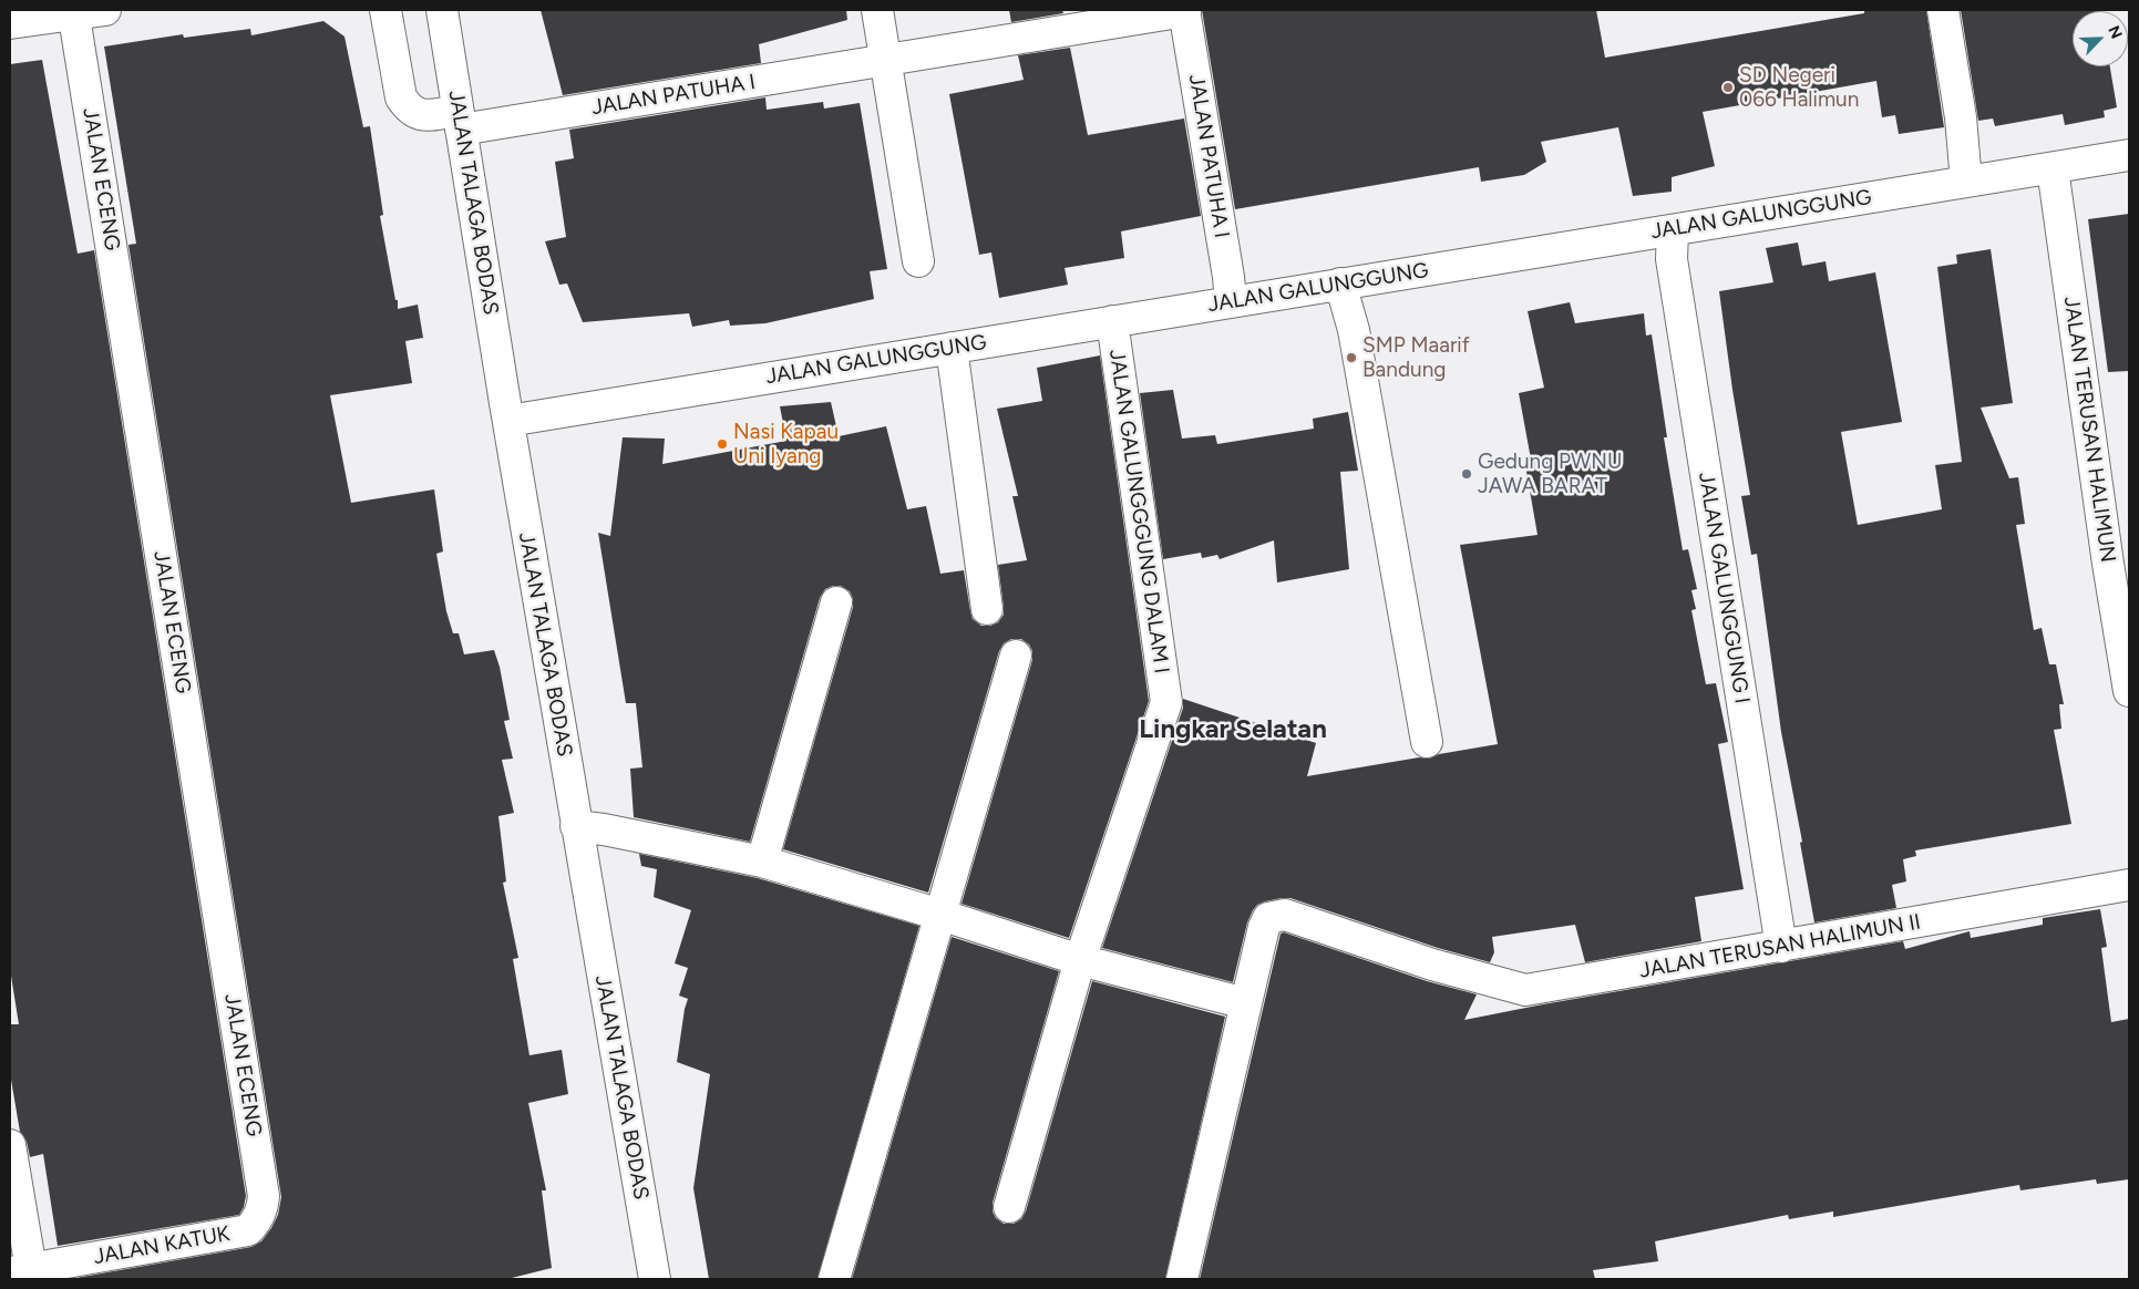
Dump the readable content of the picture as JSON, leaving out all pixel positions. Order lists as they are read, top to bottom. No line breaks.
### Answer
{"streets":{"street":["JALAN PATUHA I","JALAN ECENG","JALAN TALAGA BODAS","JALAN GALUNGGUNG","JALAN TERUSAN HALIMUN","JALAN GALUNGGGUNG DALAM I","JALAN GALUNGGUNG I","JALAN TERUSAN HALIMUN II","JALAN KATUK"]},"crossings":[["JALAN PATUHA I","JALAN TALAGA BODAS"],["JALAN PATUHA I","JALAN GALUNGGUNG"],["JALAN ECENG","JALAN KATUK"],["JALAN TALAGA BODAS","JALAN GALUNGGUNG"],["JALAN GALUNGGUNG","JALAN TERUSAN HALIMUN"],["JALAN GALUNGGUNG","JALAN GALUNGGGUNG DALAM I"],["JALAN GALUNGGUNG","JALAN GALUNGGUNG I"],["JALAN GALUNGGUNG I","JALAN TERUSAN HALIMUN II"]],"districts":["Lingkar Selatan"],"places":["SD Negeri 066 Halimun","SMP Maarif Bandung","Nasi Kapau Uni Iyang","Gedung PWNU JAWA BARAT"],"north":"top right"}
